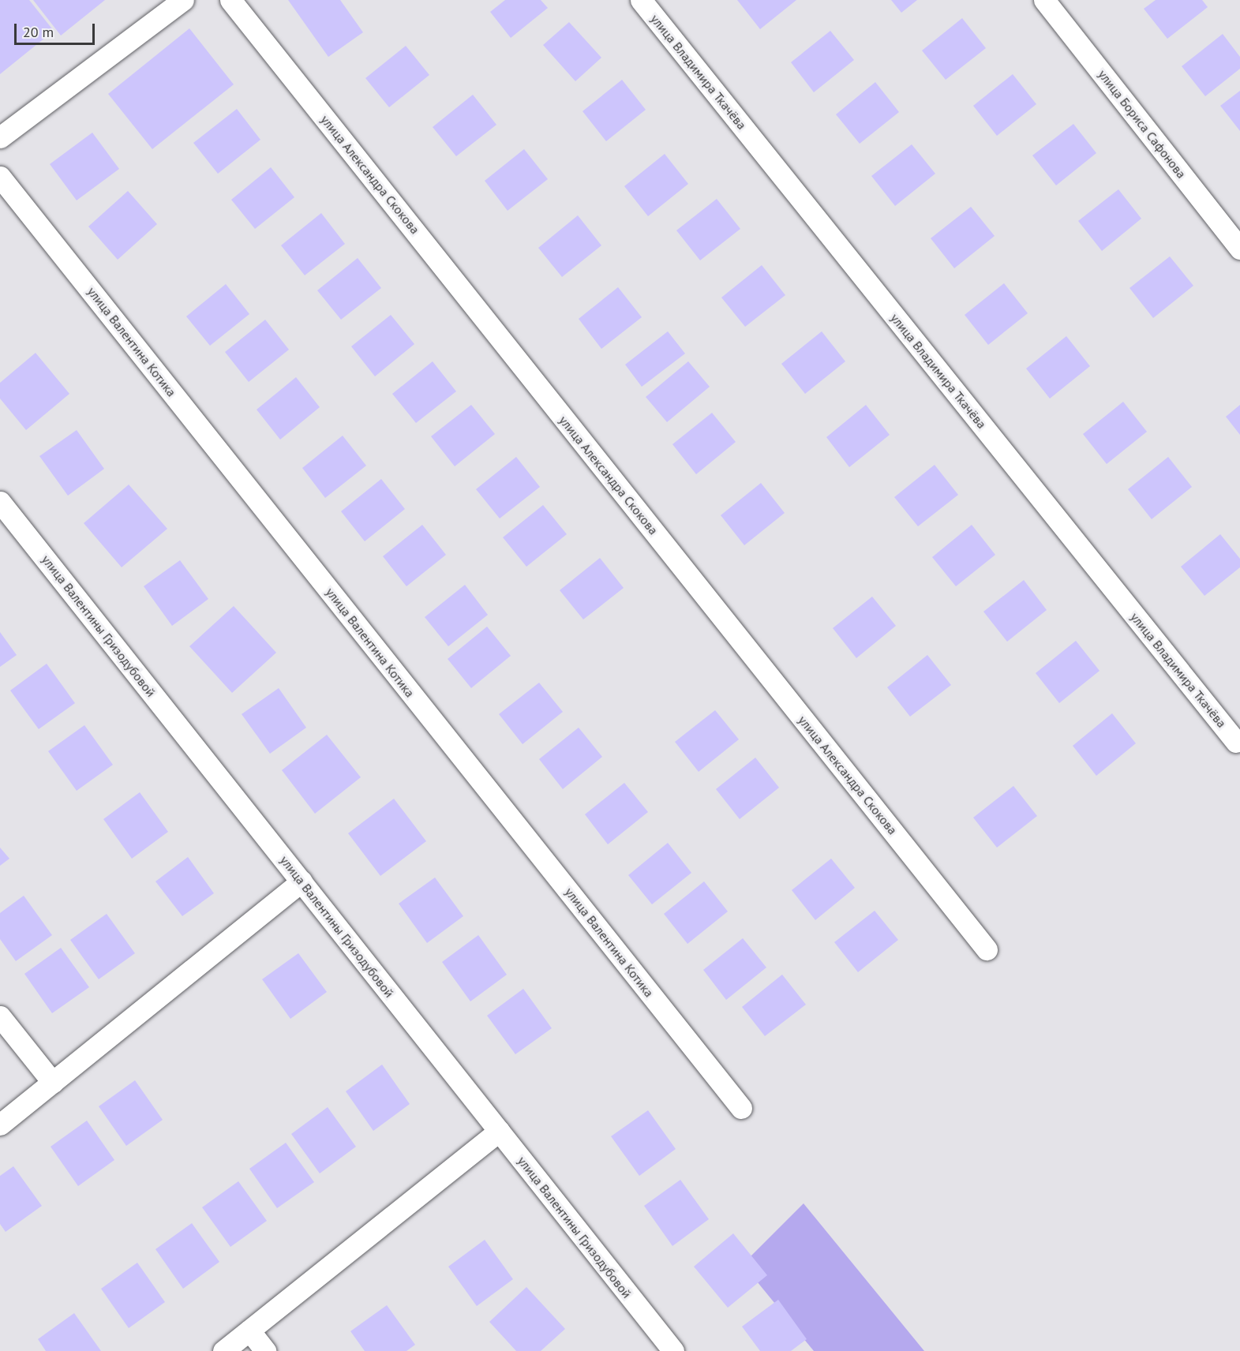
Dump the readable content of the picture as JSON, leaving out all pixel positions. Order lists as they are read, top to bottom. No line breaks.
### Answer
{"streets":{"street":["улица Владимира Ткачёва","улица Бориса Сафонова","улица Александра Скокова","улица Валентина Котика","улица Валентины Гризодубовой"]},"scale_bar":"20 m"}
